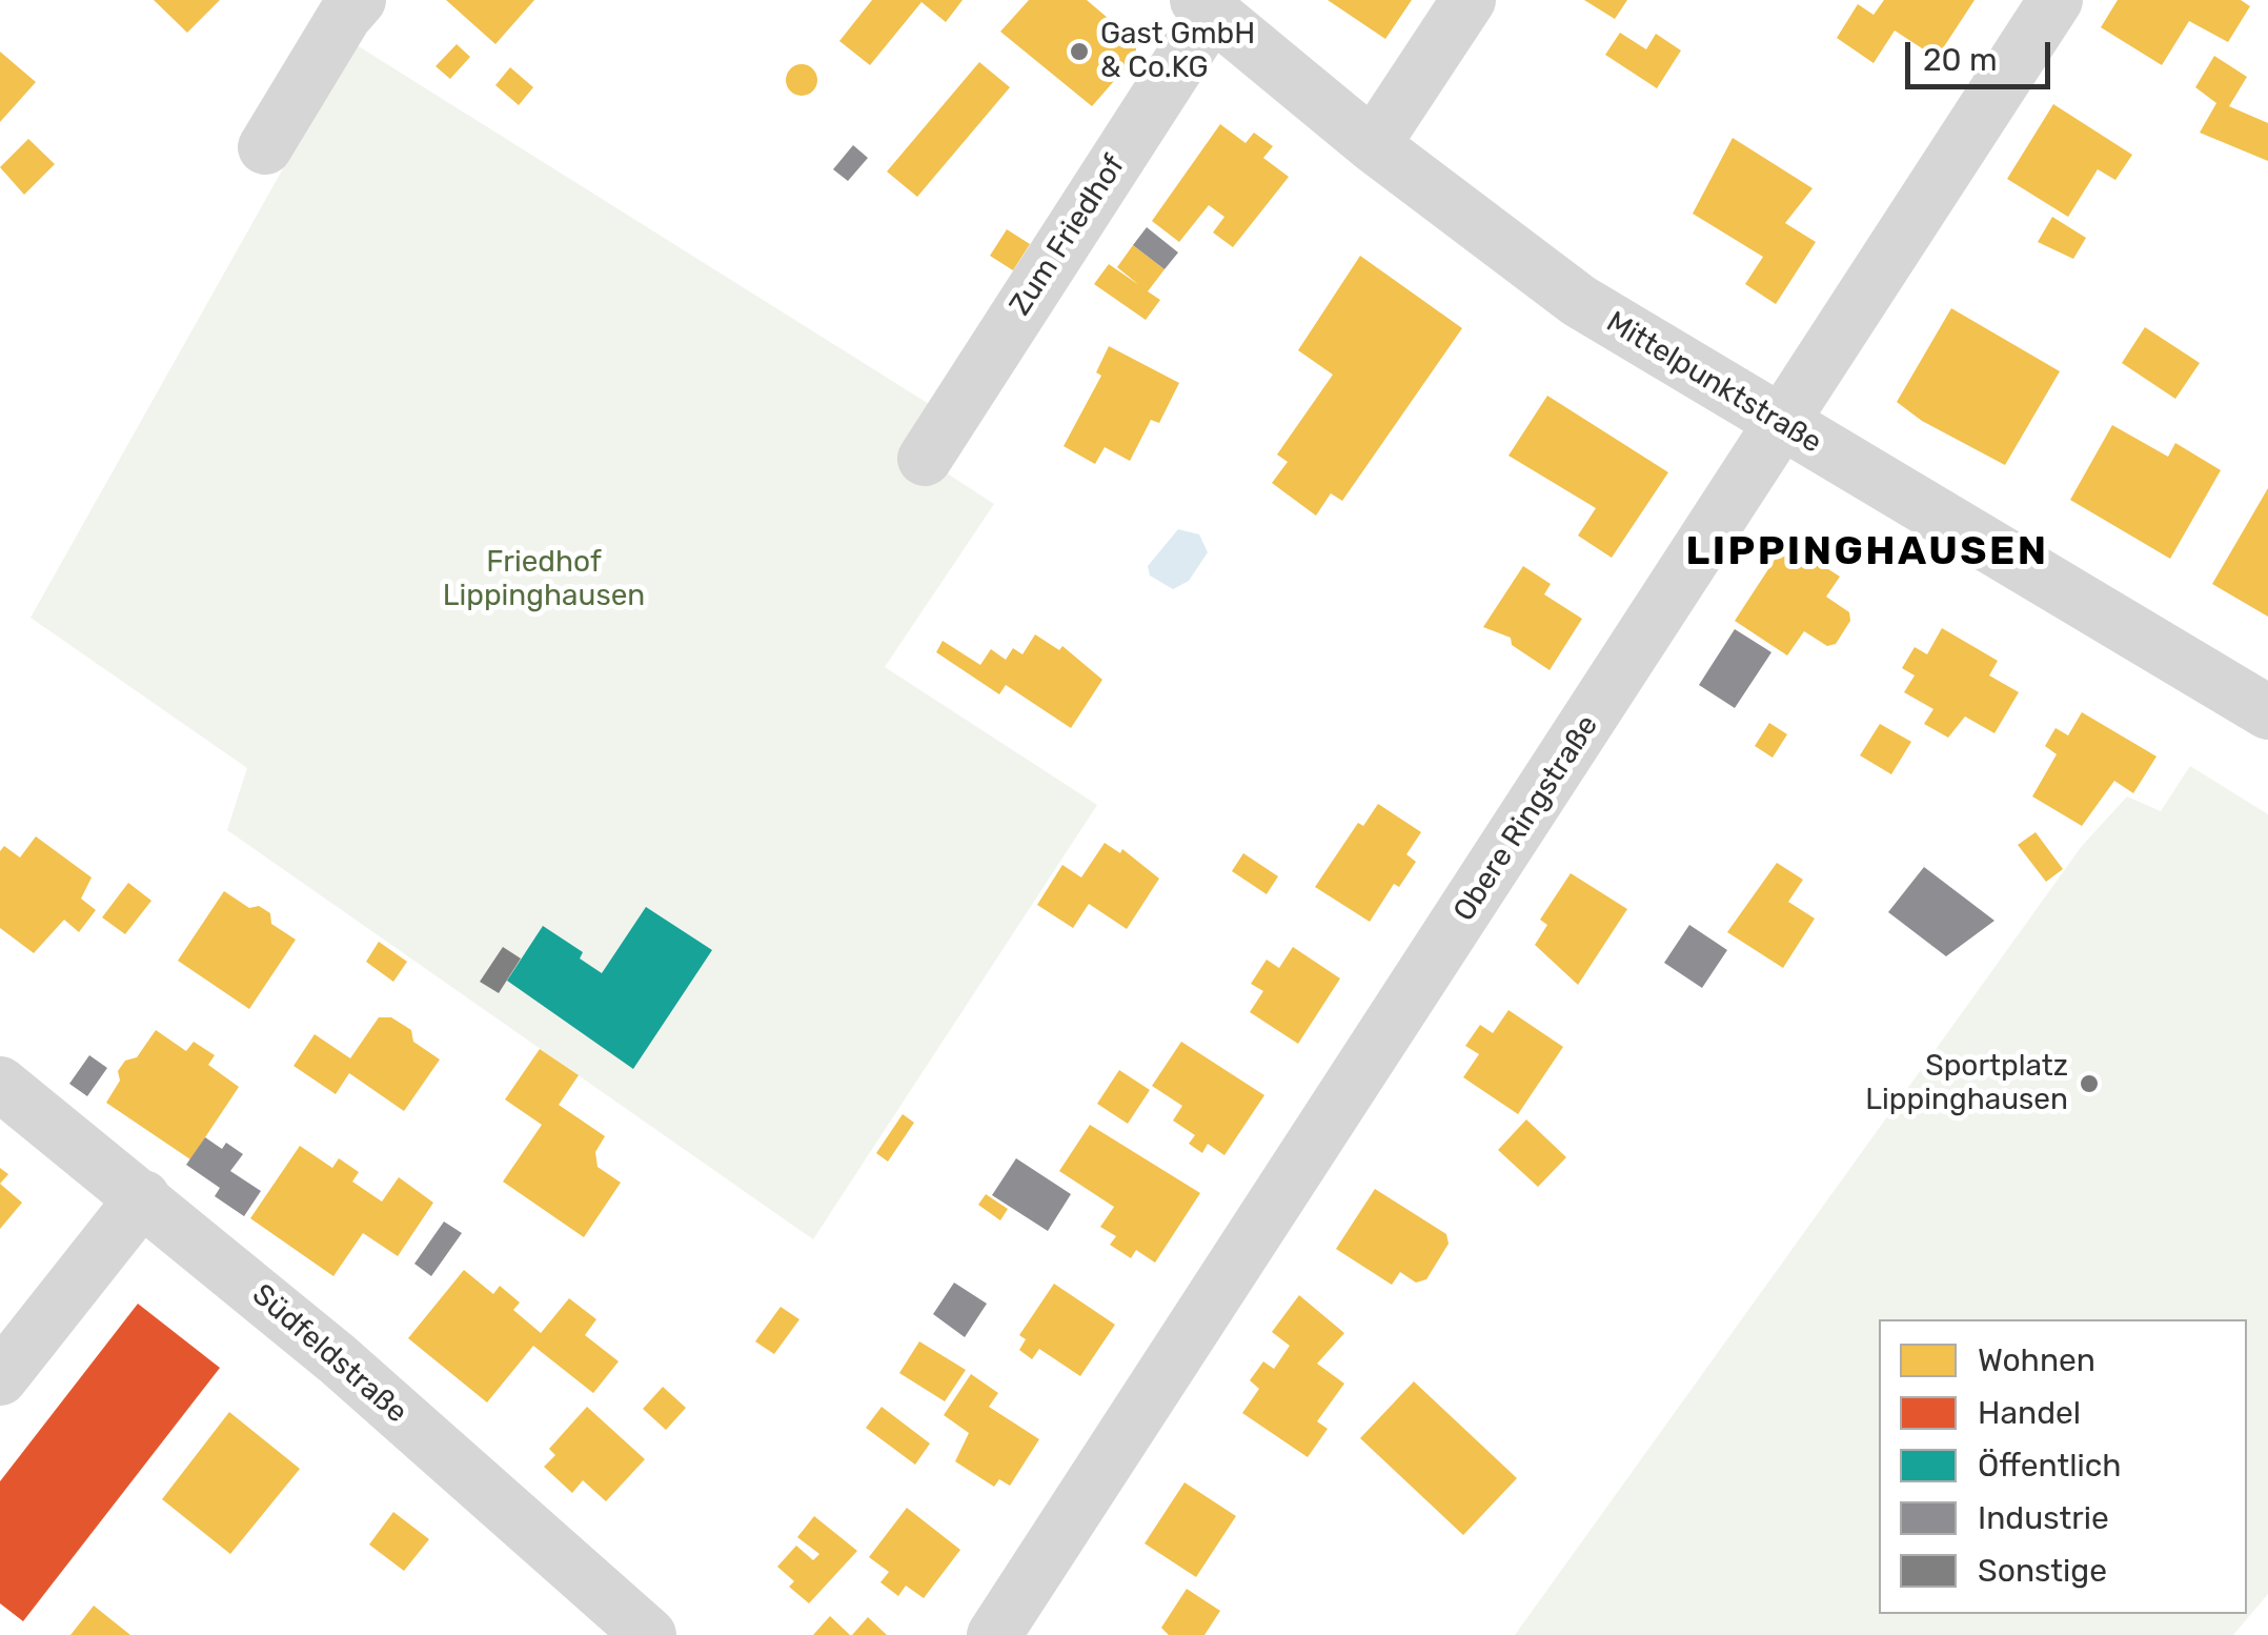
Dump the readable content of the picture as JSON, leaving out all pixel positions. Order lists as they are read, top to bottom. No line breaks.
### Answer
{"streets":{"street":["Zum Friedhof","Mittelpunktstraße","Obere Ringstraße","Südfeldstraße"]},"crossings":[["Zum Friedhof","Mittelpunktstraße"],["Mittelpunktstraße","Obere Ringstraße"]],"districts":["LIPPINGHAUSEN"],"parks":["Friedhof Lippinghausen"],"places":["Gast GmbH & Co.KG","Sportplatz Lippinghausen"],"legend":["Wohnen","Handel","Öffentlich","Industrie","Sonstige"],"scale_bar":"20 m"}
